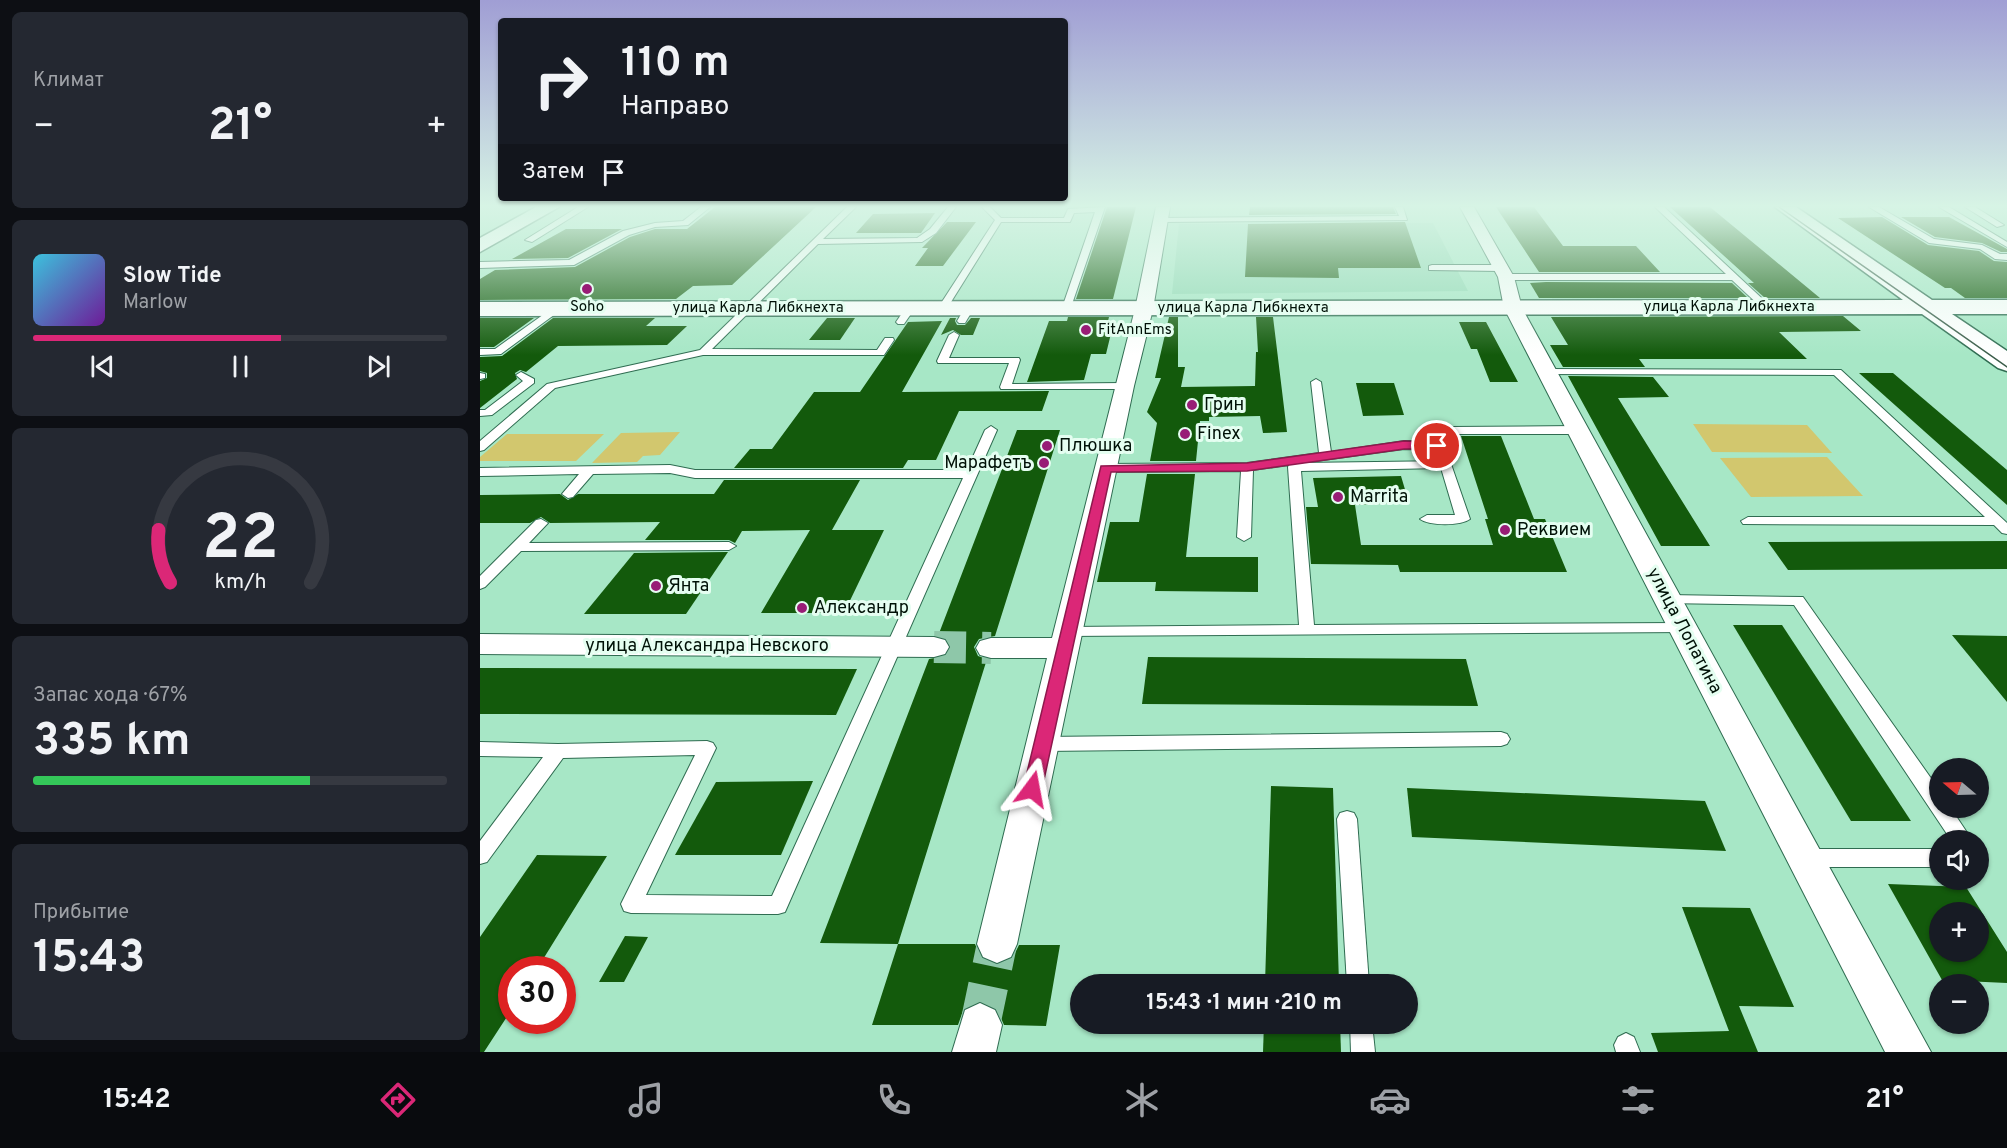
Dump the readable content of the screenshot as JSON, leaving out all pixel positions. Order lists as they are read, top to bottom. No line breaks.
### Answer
{"streets":{"street":["улица Карла Либкнехта","улица Лопатина","улица Александра Невского"]},"crossings":[["улица Карла Либкнехта","улица Лопатина"]],"places":["Soho","FitAnnEms","Грин","Finex","Плюшка","Марафетъ","Marrita","Реквием","Янта","Александр"],"north":"left","page":{"tile":["Климат",["Запас хода · 67%","335 km"],["Прибытие","15:43"]],"turn":["110 m","Направо"],"heat":["−","21°","+"],"then":"Затем","song":["Slow Tide","Marlow"],"map_buttons":["+","−"],"limit":"30","trip":"15:43 · 1 мин · 210 m","tabs":["15:42","21°"],"gauge":["22","km/h"]}}
